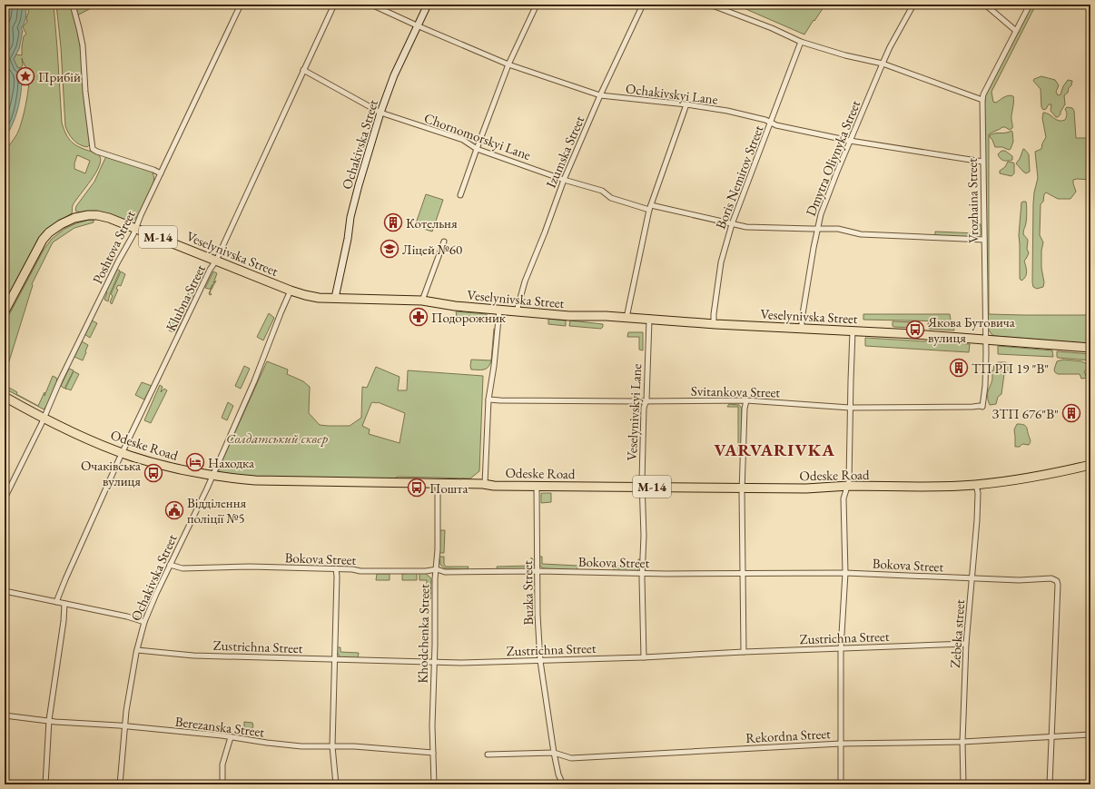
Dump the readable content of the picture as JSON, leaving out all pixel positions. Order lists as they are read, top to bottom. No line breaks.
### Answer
{"streets":{"highway":["М-14","Veselynivska Street","Odeske Road"],"street":["Ochakivskyi Lane","Chornomorskyi Lane","Ochakivska Street","Izumska Street","Dmytra Oliynyka Street","Boris Nemirov Street","Vrozhaina Street","Poshtova Street","Klubna Street","Svitankova Street","Veselynivskyi Lane","Bokova Street","Buzka Street","Khodchenka Street","Zebeka street","Zustrichna Street","Berezanska Street","Rekordna Street"]},"crossings":[["Ochakivskyi Lane","Ochakivska Street"],["Ochakivskyi Lane","Izumska Street"],["Ochakivskyi Lane","Dmytra Oliynyka Street"],["Ochakivskyi Lane","Boris Nemirov Street"],["Ochakivskyi Lane","Vrozhaina Street"],["Chornomorskyi Lane","Ochakivska Street"],["Chornomorskyi Lane","Izumska Street"],["Chornomorskyi Lane","Dmytra Oliynyka Street"],["Chornomorskyi Lane","Boris Nemirov Street"],["Chornomorskyi Lane","Vrozhaina Street"],["Chornomorskyi Lane","Klubna Street"],["Ochakivska Street","Veselynivska Street"],["Ochakivska Street","Odeske Road"],["Ochakivska Street","Bokova Street"],["Ochakivska Street","Zustrichna Street"],["Ochakivska Street","Berezanska Street"],["Izumska Street","Veselynivska Street"],["Dmytra Oliynyka Street","Veselynivska Street"],["Boris Nemirov Street","Veselynivska Street"],["Vrozhaina Street","Veselynivska Street"],["Vrozhaina Street","Svitankova Street"],["Poshtova Street","Veselynivska Street"],["Poshtova Street","Odeske Road"],["Veselynivska Street","Klubna Street"],["Veselynivska Street","Veselynivskyi Lane"],["Klubna Street","Odeske Road"],["Svitankova Street","Veselynivskyi Lane"],["Veselynivskyi Lane","Odeske Road"],["Veselynivskyi Lane","Bokova Street"],["Veselynivskyi Lane","Zustrichna Street"],["Odeske Road","Buzka Street"],["Odeske Road","Khodchenka Street"],["Odeske Road","Zebeka street"],["Bokova Street","Buzka Street"],["Bokova Street","Khodchenka Street"],["Bokova Street","Zebeka street"],["Bokova Street","Rekordna Street"],["Buzka Street","Zustrichna Street"],["Buzka Street","Rekordna Street"],["Khodchenka Street","Zustrichna Street"],["Khodchenka Street","Berezanska Street"],["Zebeka street","Zustrichna Street"],["Zebeka street","Rekordna Street"]],"districts":["VARVARIVKA"],"parks":["Солдатський сквер"],"places":{"place":["Прибій"],"building":["Котельня","ТП РП 19 \"В\"","ЗТП 676\"В\""],"school or university":["Ліцей №60"],"pharmacy":["Подорожник"],"bus stop":["Якова Бутовича вулиця","Очаківська вулиця","Пошта"],"hotel":["Находка"],"public building":["Відділення поліції №5"]}}
